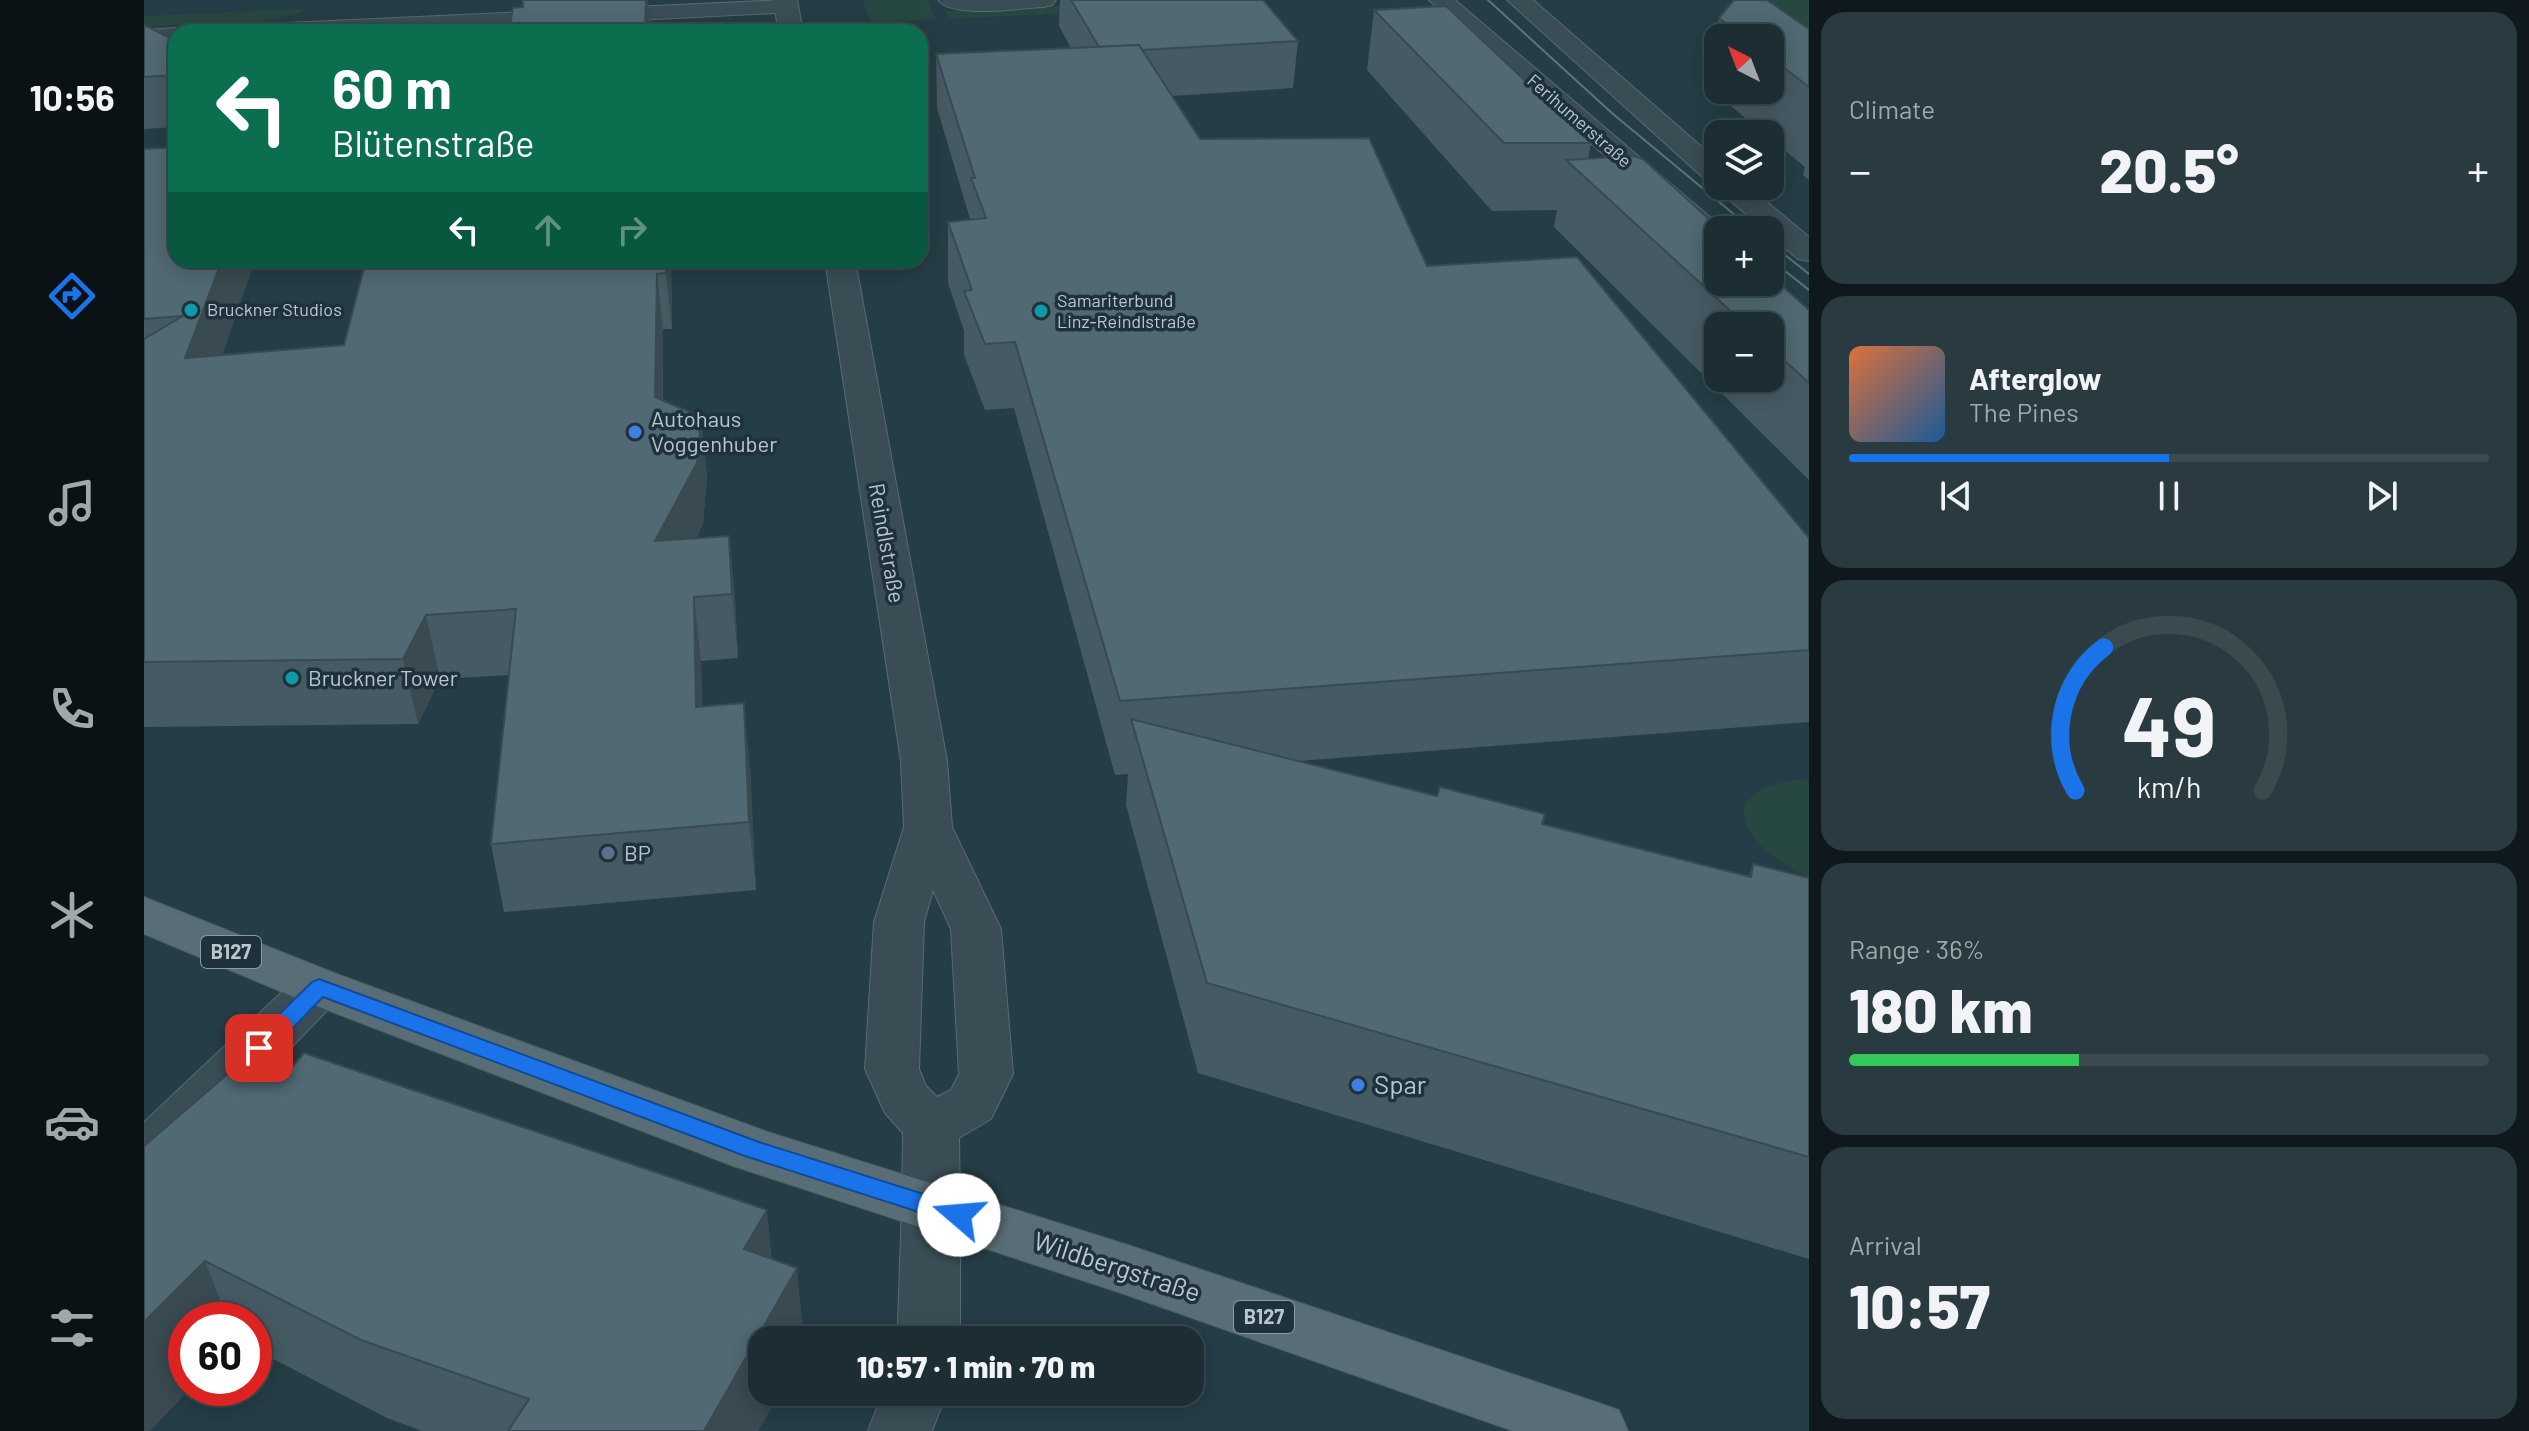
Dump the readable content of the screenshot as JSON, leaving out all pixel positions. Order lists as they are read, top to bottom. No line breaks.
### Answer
{"streets":{"main road":["B127","Wildbergstraße"],"street":["Ferihumerstraße","Reindlstraße"]},"places":["Bruckner Studios","Samariterbund Linz-Reindlstraße","Autohaus Voggenhuber","Bruckner Tower","BP","Spar"],"north":"top left","page":{"tabs":"10:56","tile":["Climate",["Range · 36%","180 km"],["Arrival","10:57"]],"map_buttons":["+","−"],"turn":["60 m","Blütenstraße"],"heat":["−","20.5°","+"],"song":["Afterglow","The Pines"],"limit":"60","trip":"10:57 · 1 min · 70 m","gauge":["49","km/h"]}}
